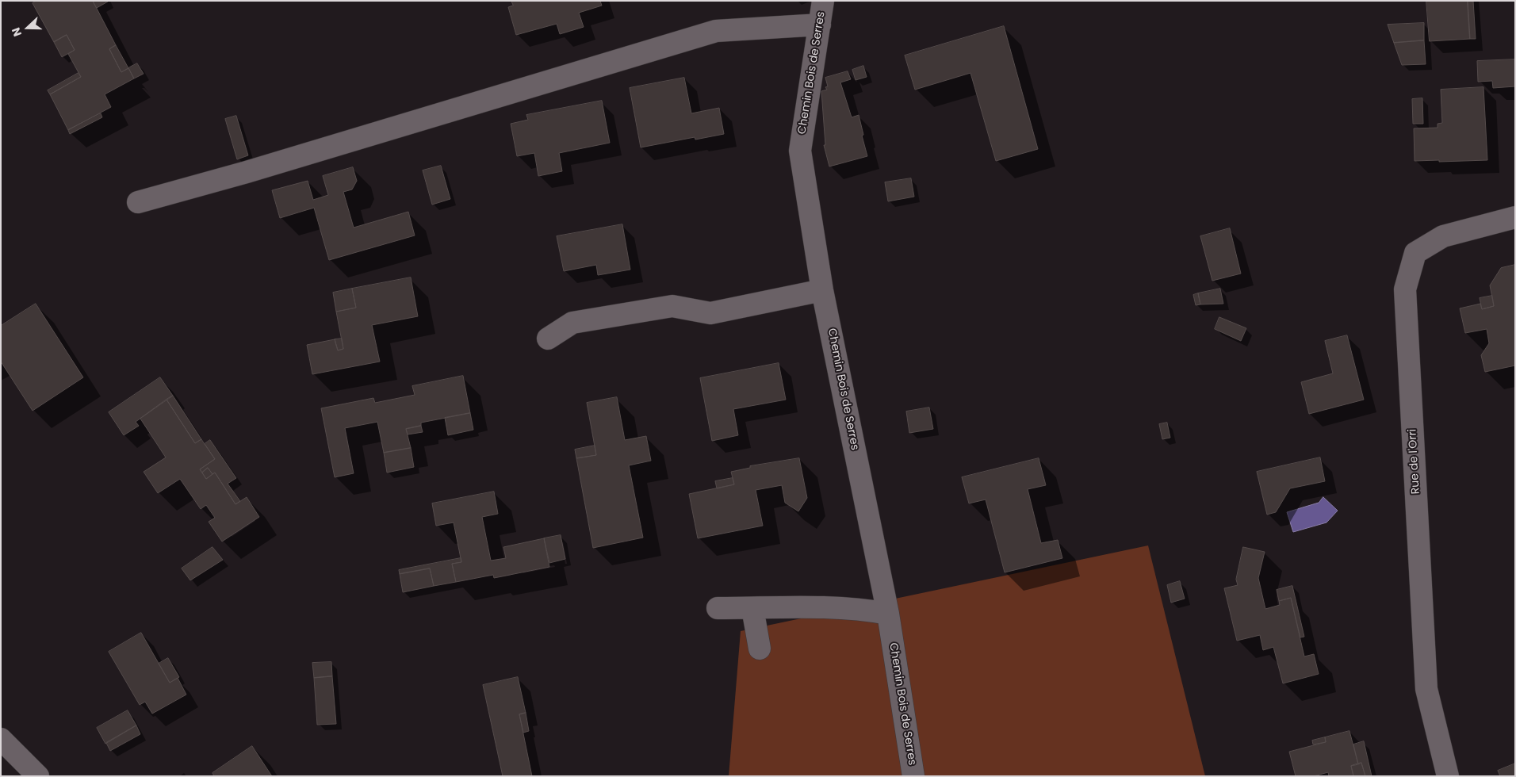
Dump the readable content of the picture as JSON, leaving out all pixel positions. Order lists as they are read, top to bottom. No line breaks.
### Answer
{"streets":{"street":["Chemin Bois de Serres","Rue de l'Orri"]},"north":"left"}
